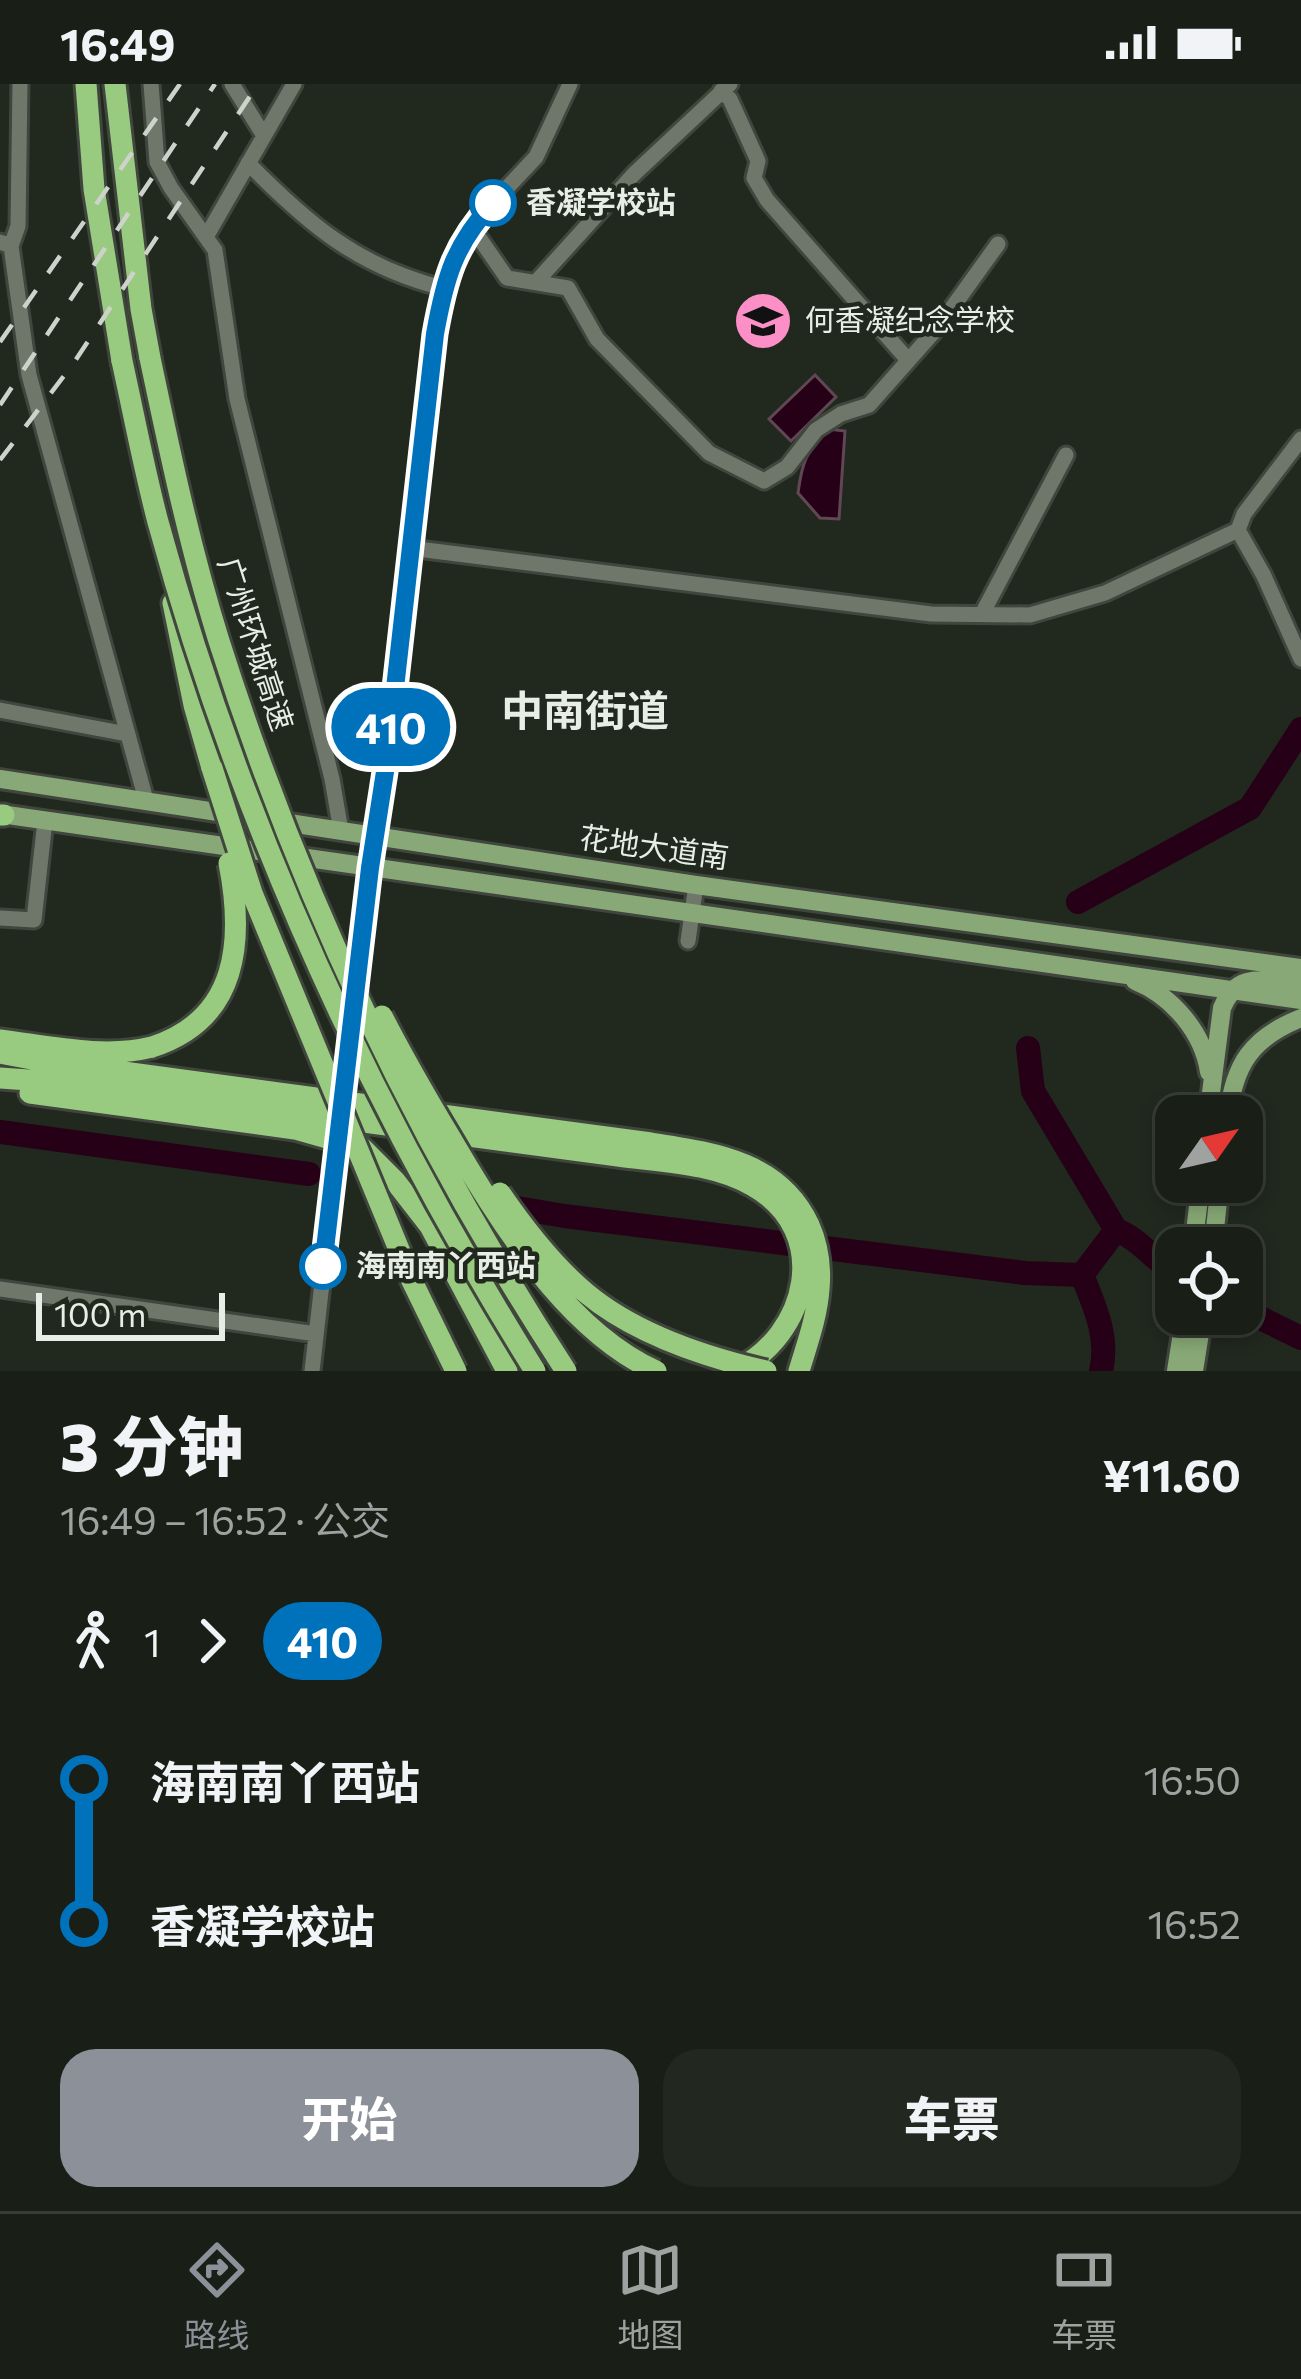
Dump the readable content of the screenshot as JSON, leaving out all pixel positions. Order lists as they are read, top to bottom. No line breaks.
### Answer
{"streets":{"highway":["广州环城高速"],"main road":["花地大道南"]},"districts":["中南街道"],"places":{"other":["香凝学校站","海南南丫西站"],"school or university":["何香凝纪念学校"]},"lines":["bus line 410"],"scale_bar":"100 m","north":"top right","page":{"status":"16:49","on_map":"410","scale":"100 m","heading":["3 分钟","16:49 – 16:52 · 公交","¥11.60"],"legs":["1","410"],"list":[{"name":"海南南丫西站","value":"16:50"},{"name":"香凝学校站","value":"16:52"}],"buttons":["开始","车票"],"tabs":["路线","地图","车票"]}}
